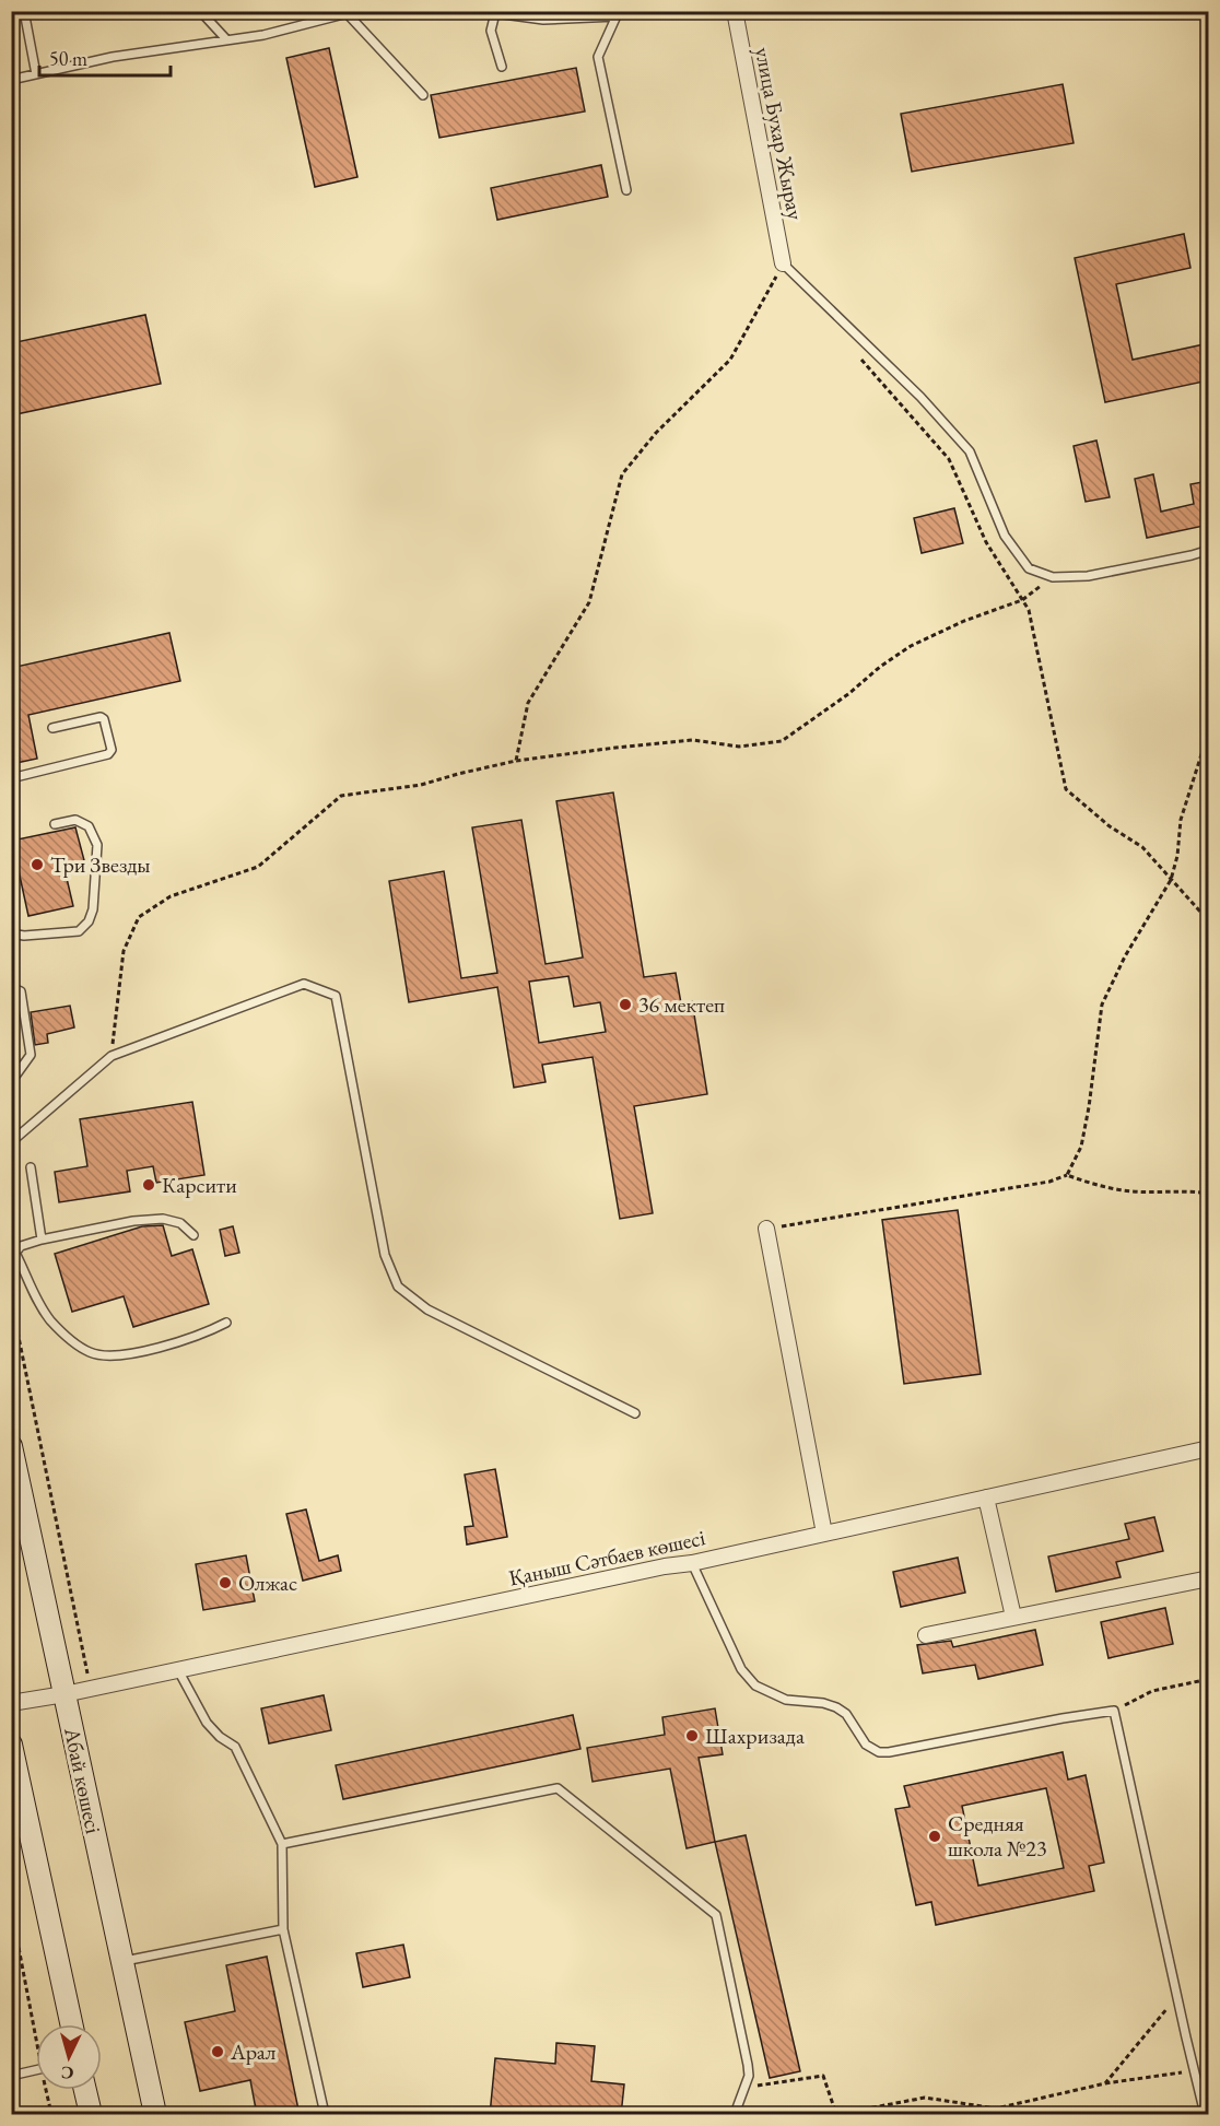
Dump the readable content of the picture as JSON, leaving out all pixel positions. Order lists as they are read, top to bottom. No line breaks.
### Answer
{"streets":{"main road":["Абай көшесі"],"street":["улица Бухар Жырау","Қаныш Сәтбаев көшесі"]},"crossings":[["Қаныш Сәтбаев көшесі","Абай көшесі"]],"places":["Три Звезды","36 мектеп","Карсити","Олжас","Шахризада","Средняя школа №23","Арал"],"scale_bar":"50 m","north":"bottom"}
